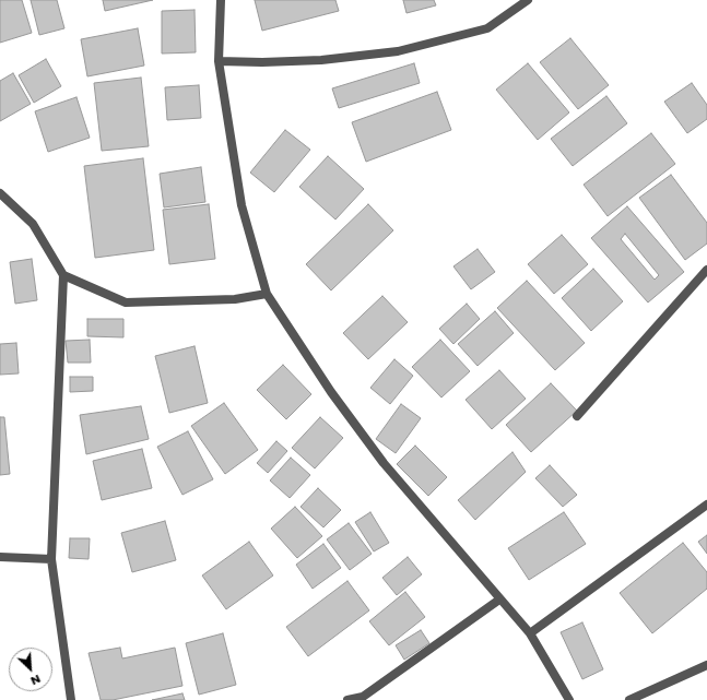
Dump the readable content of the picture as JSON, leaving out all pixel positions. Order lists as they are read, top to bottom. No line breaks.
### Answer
{"north":"bottom right"}
